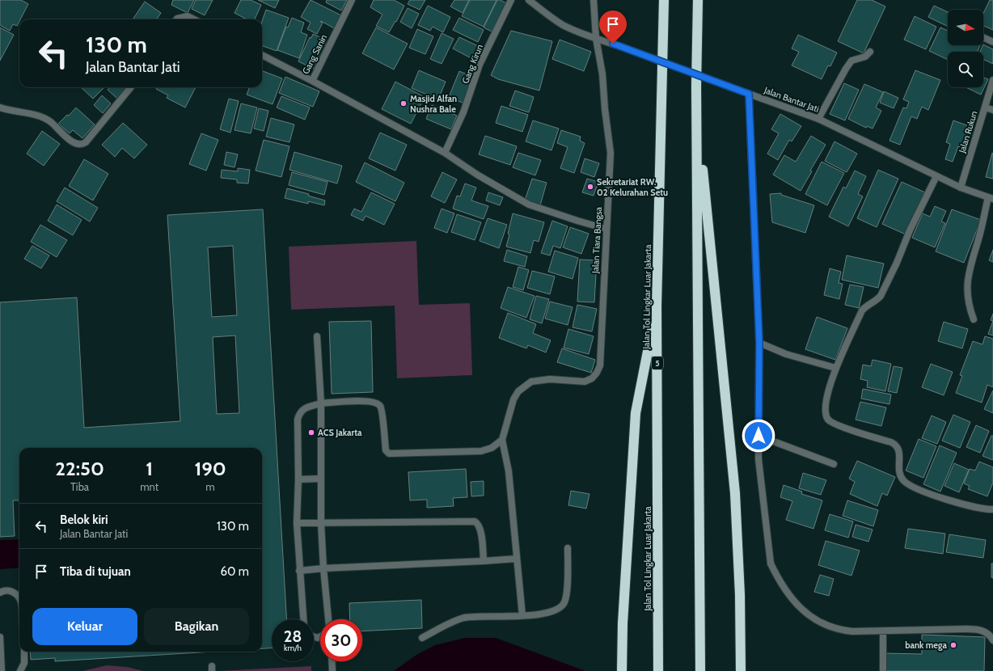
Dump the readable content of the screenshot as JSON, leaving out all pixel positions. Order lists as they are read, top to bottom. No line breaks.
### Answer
{"streets":{"highway":["Jalan Tol Lingkar Luar Jakarta","5"],"street":["Gang Sanin","Gang Kirun","Jalan Bantar Jati","Jalan Rukun","Jalan Tiara Bangsa"]},"crossings":[["Jalan Bantar Jati","Jalan Rukun"],["Jalan Bantar Jati","Jalan Tiara Bangsa"]],"places":["Masjid Alfan Nushra Bale","Sekretariat RW. 02 Kelurahan Setu","ACS Jakarta","bank mega"],"north":"right","page":{"turn":["130 m","Jalan Bantar Jati"],"eta":["22:50","Tiba","1","mnt","190","m"],"list":[{"name":"Belok kiri","note":"Jalan Bantar Jati","value":"130 m"},{"name":"Tiba di tujuan","value":"60 m"}],"buttons":["Keluar","Bagikan"],"speed":"28 km/h","limit":"30"}}
